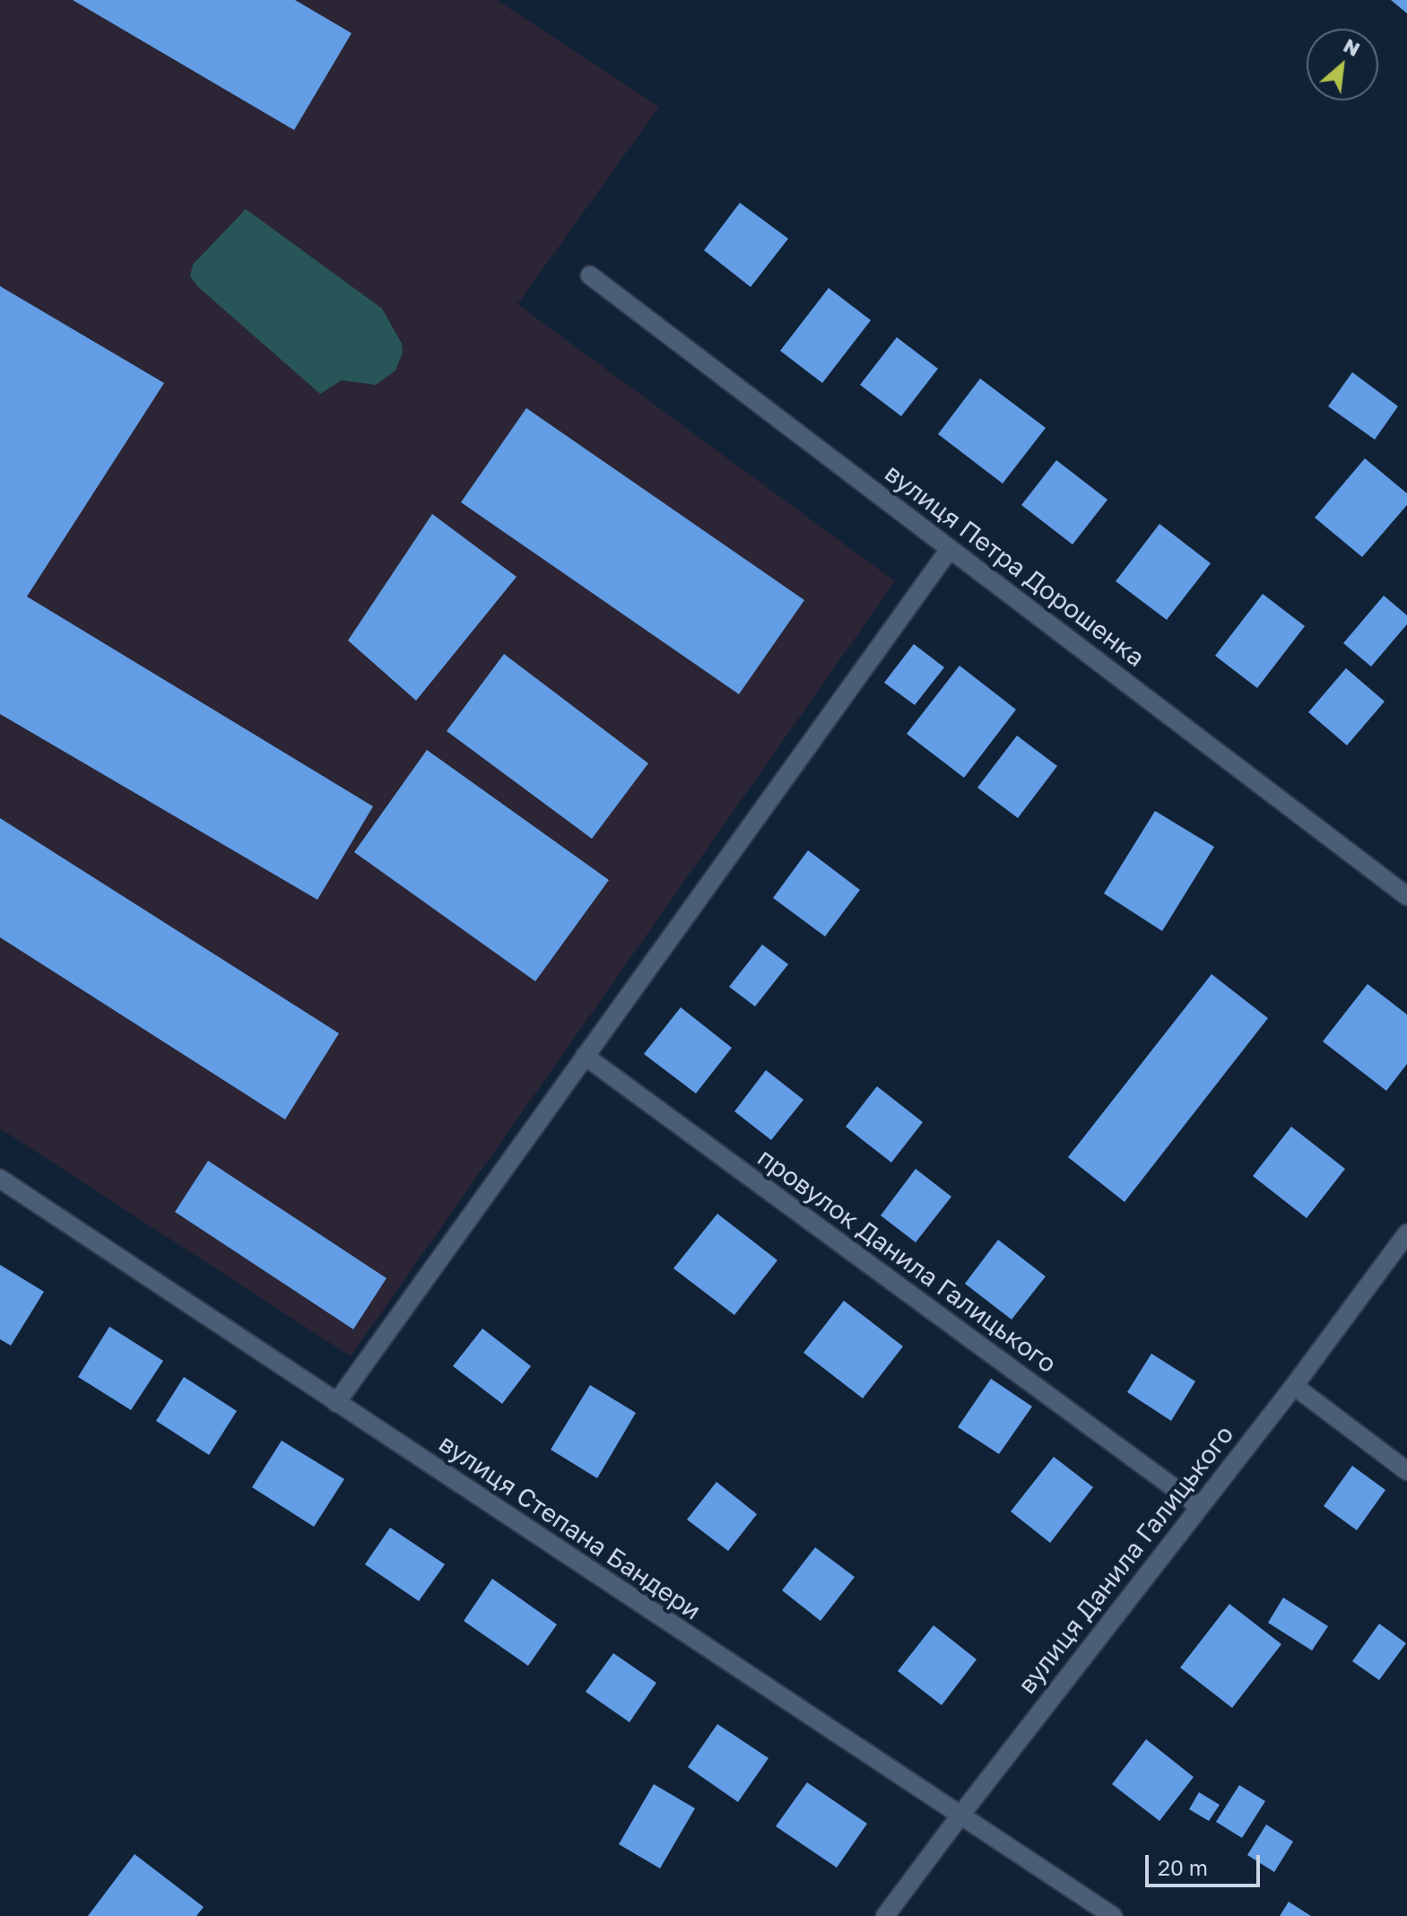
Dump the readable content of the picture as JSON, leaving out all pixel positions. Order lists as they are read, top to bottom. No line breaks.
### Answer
{"streets":{"street":["вулиця Петра Дорошенка","провулок Данила Галицького","вулиця Степана Бандери","вулиця Данила Галицького"]},"crossings":[["провулок Данила Галицького","вулиця Данила Галицького"],["вулиця Степана Бандери","вулиця Данила Галицького"]],"scale_bar":"20 m","north":"top right"}
